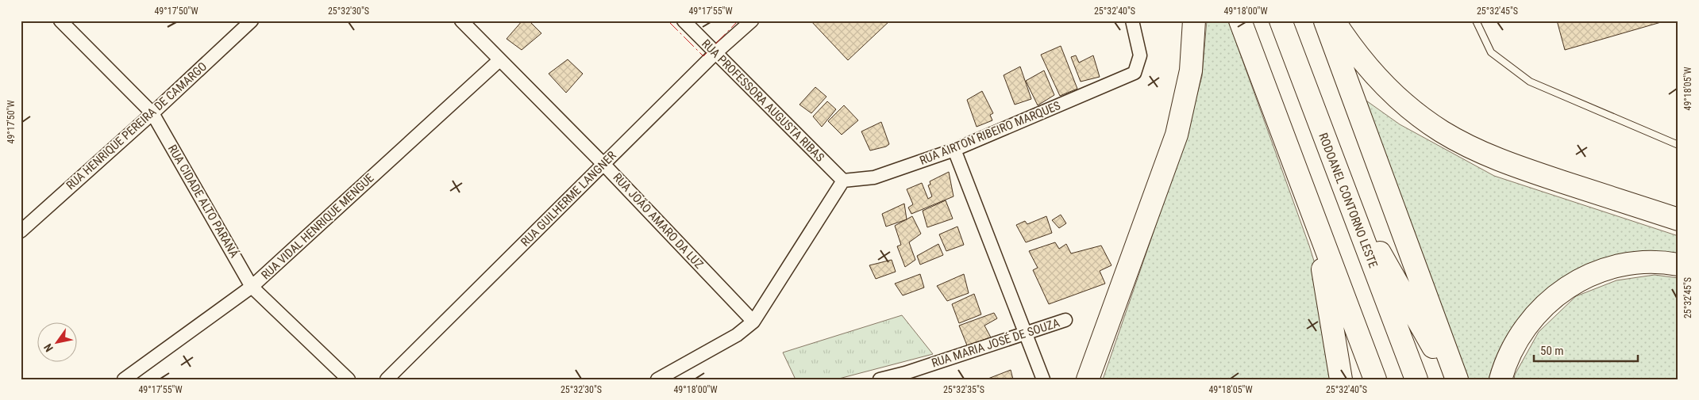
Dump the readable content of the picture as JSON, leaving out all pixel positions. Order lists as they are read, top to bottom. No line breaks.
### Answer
{"streets":{"highway":["RODOANEL CONTORNO LESTE"],"street":["RUA PROFESSORA AUGUSTA RIBAS","RUA HENRIQUE PEREIRA DE CAMARGO","RUA AIRTON RIBEIRO MARQUES","RUA GUILHERME LANGNER","RUA CIDADE ALTO PARANÁ","RUA JOÃO AMARO DA LUZ","RUA VIDAL HENRIQUE MENGUE","RUA MARIA JOSÉ DE SOUZA"]},"crossings":[["RUA PROFESSORA AUGUSTA RIBAS","RUA AIRTON RIBEIRO MARQUES"],["RUA PROFESSORA AUGUSTA RIBAS","RUA GUILHERME LANGNER"],["RUA HENRIQUE PEREIRA DE CAMARGO","RUA CIDADE ALTO PARANÁ"],["RUA GUILHERME LANGNER","RUA JOÃO AMARO DA LUZ"],["RUA CIDADE ALTO PARANÁ","RUA VIDAL HENRIQUE MENGUE"],["RUA JOÃO AMARO DA LUZ","RUA VIDAL HENRIQUE MENGUE"]],"scale_bar":"50 m","north":"bottom left","coordinates":["49°17'50\"W","25°32'30\"S","49°17'55\"W","25°32'40\"S","49°18'00\"W","25°32'45\"S","49°18'05\"W","25°32'35\"S"]}
